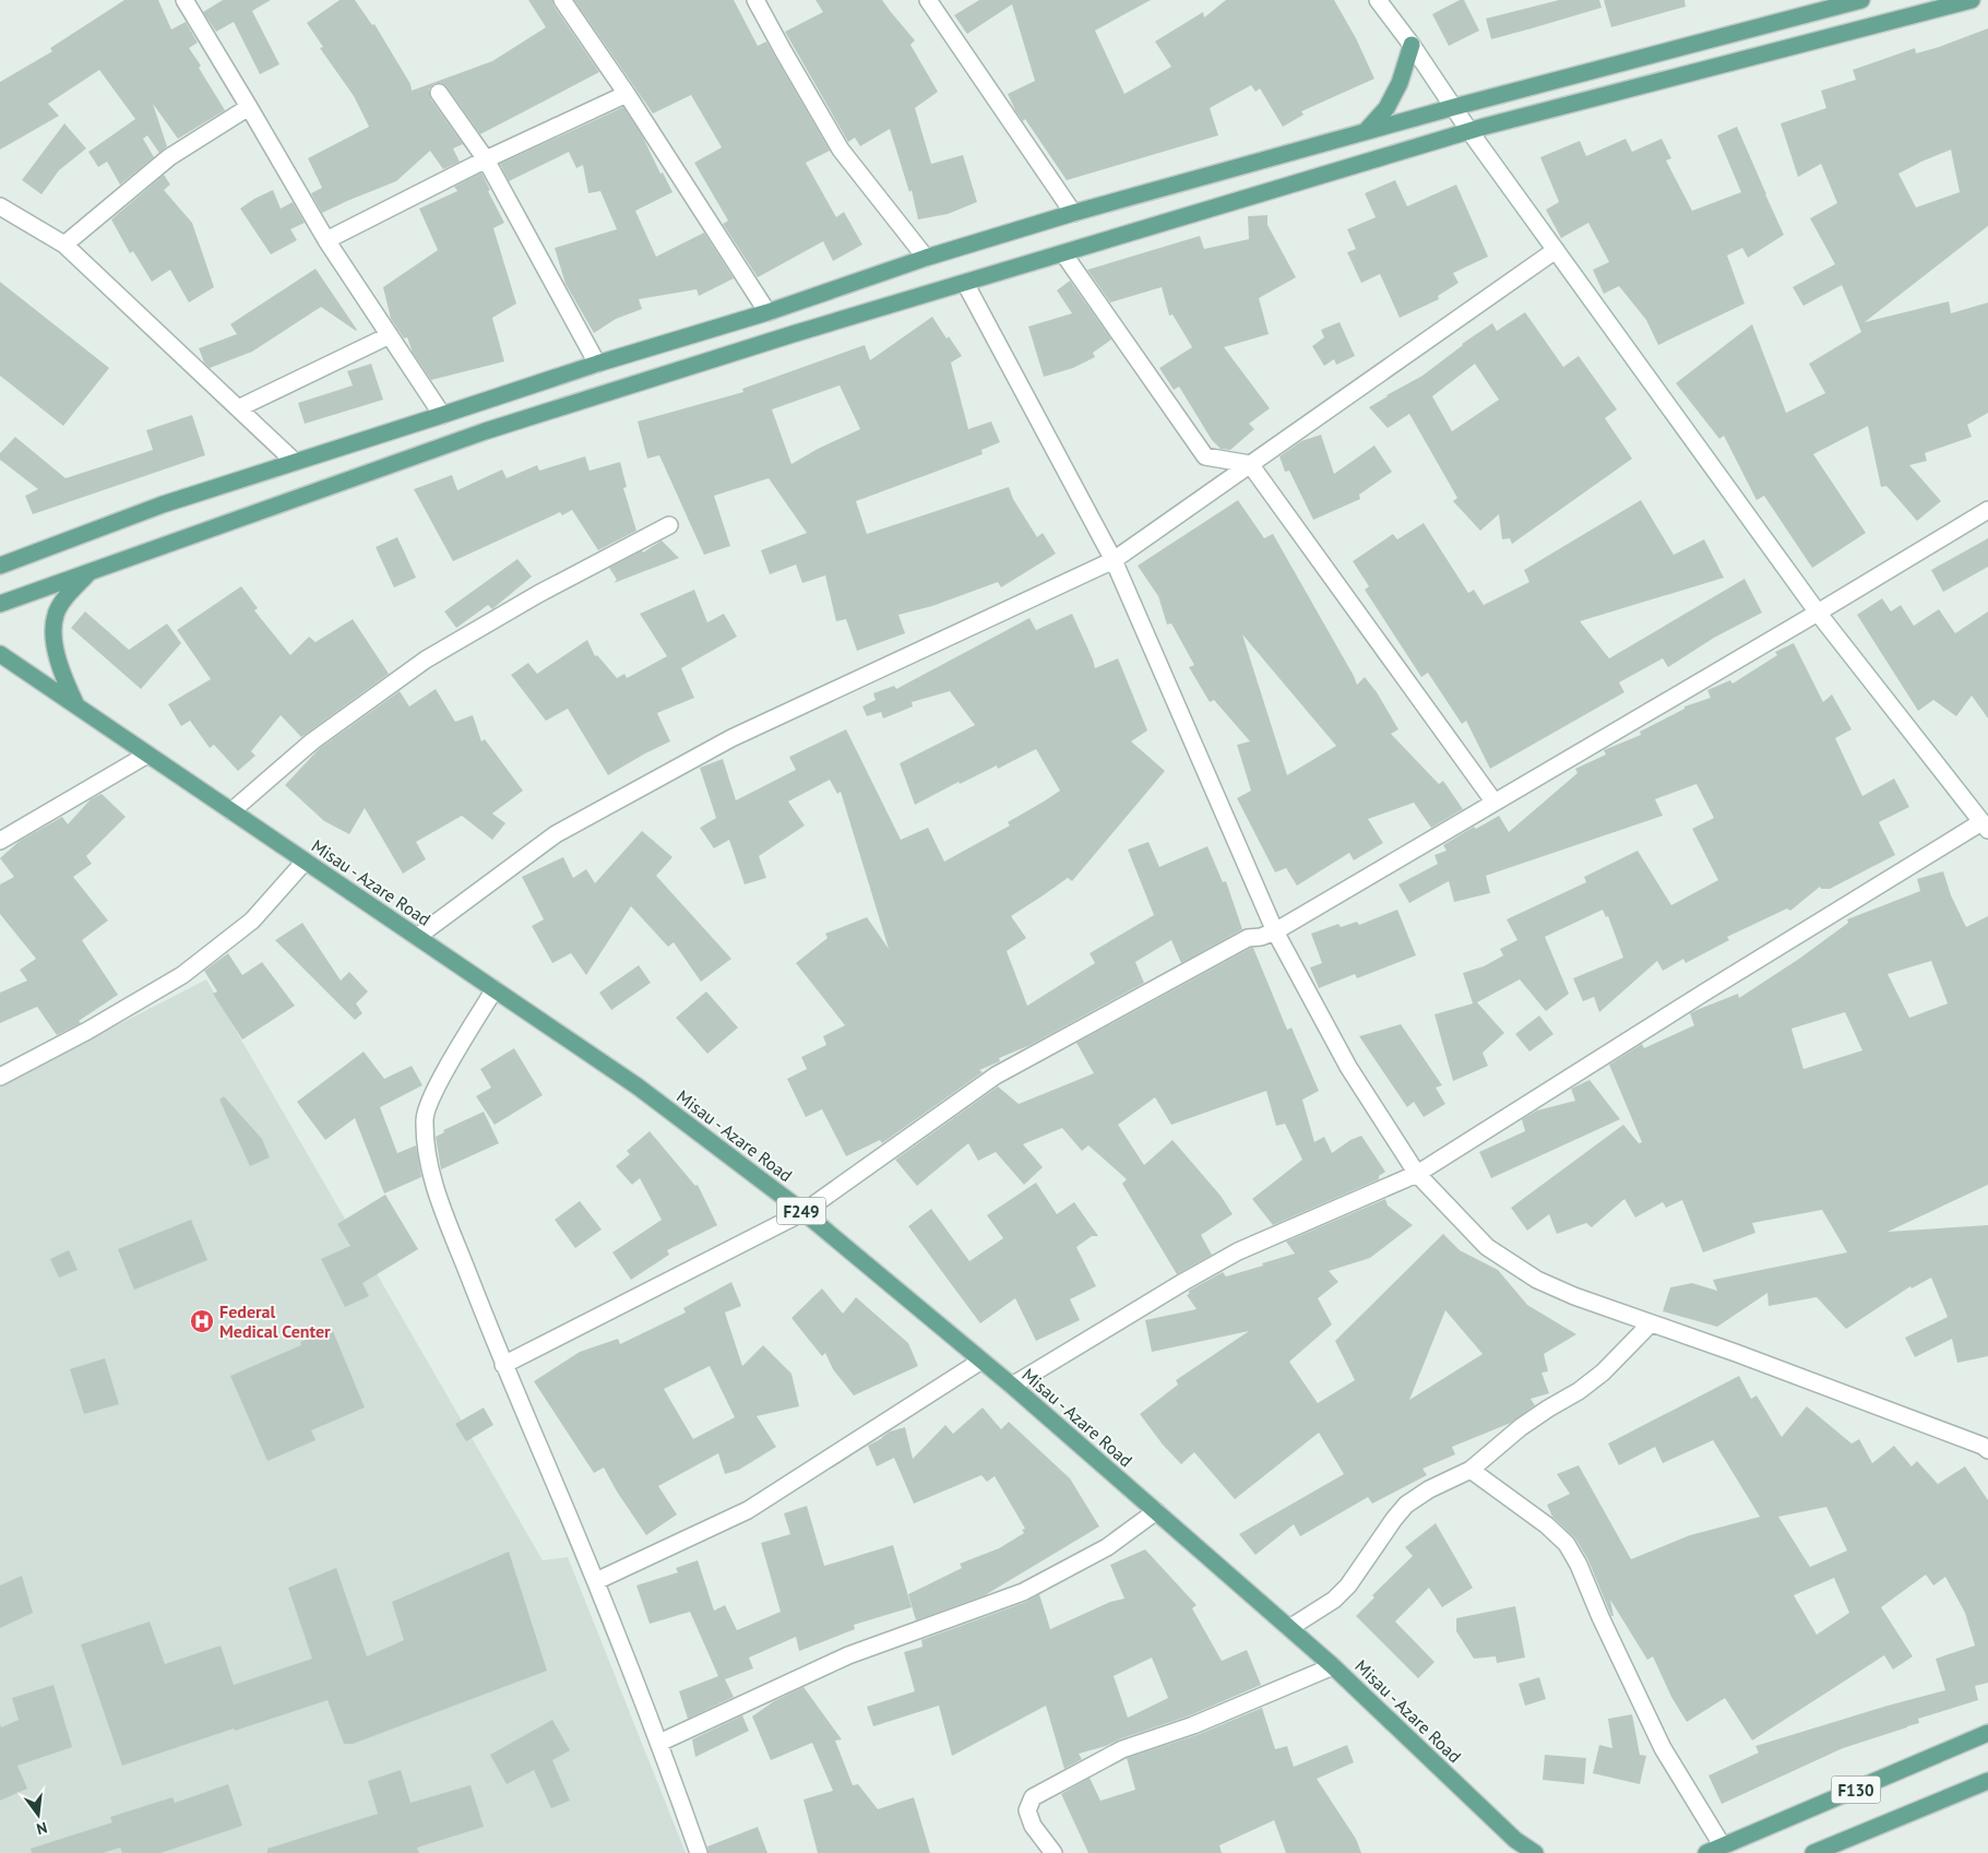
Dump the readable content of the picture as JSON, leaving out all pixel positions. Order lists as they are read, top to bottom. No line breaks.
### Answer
{"streets":{"main road":["Misau - Azare Road","F249","F130"]},"places":{"hospital":["Federal Medical Center"]},"north":"bottom"}
